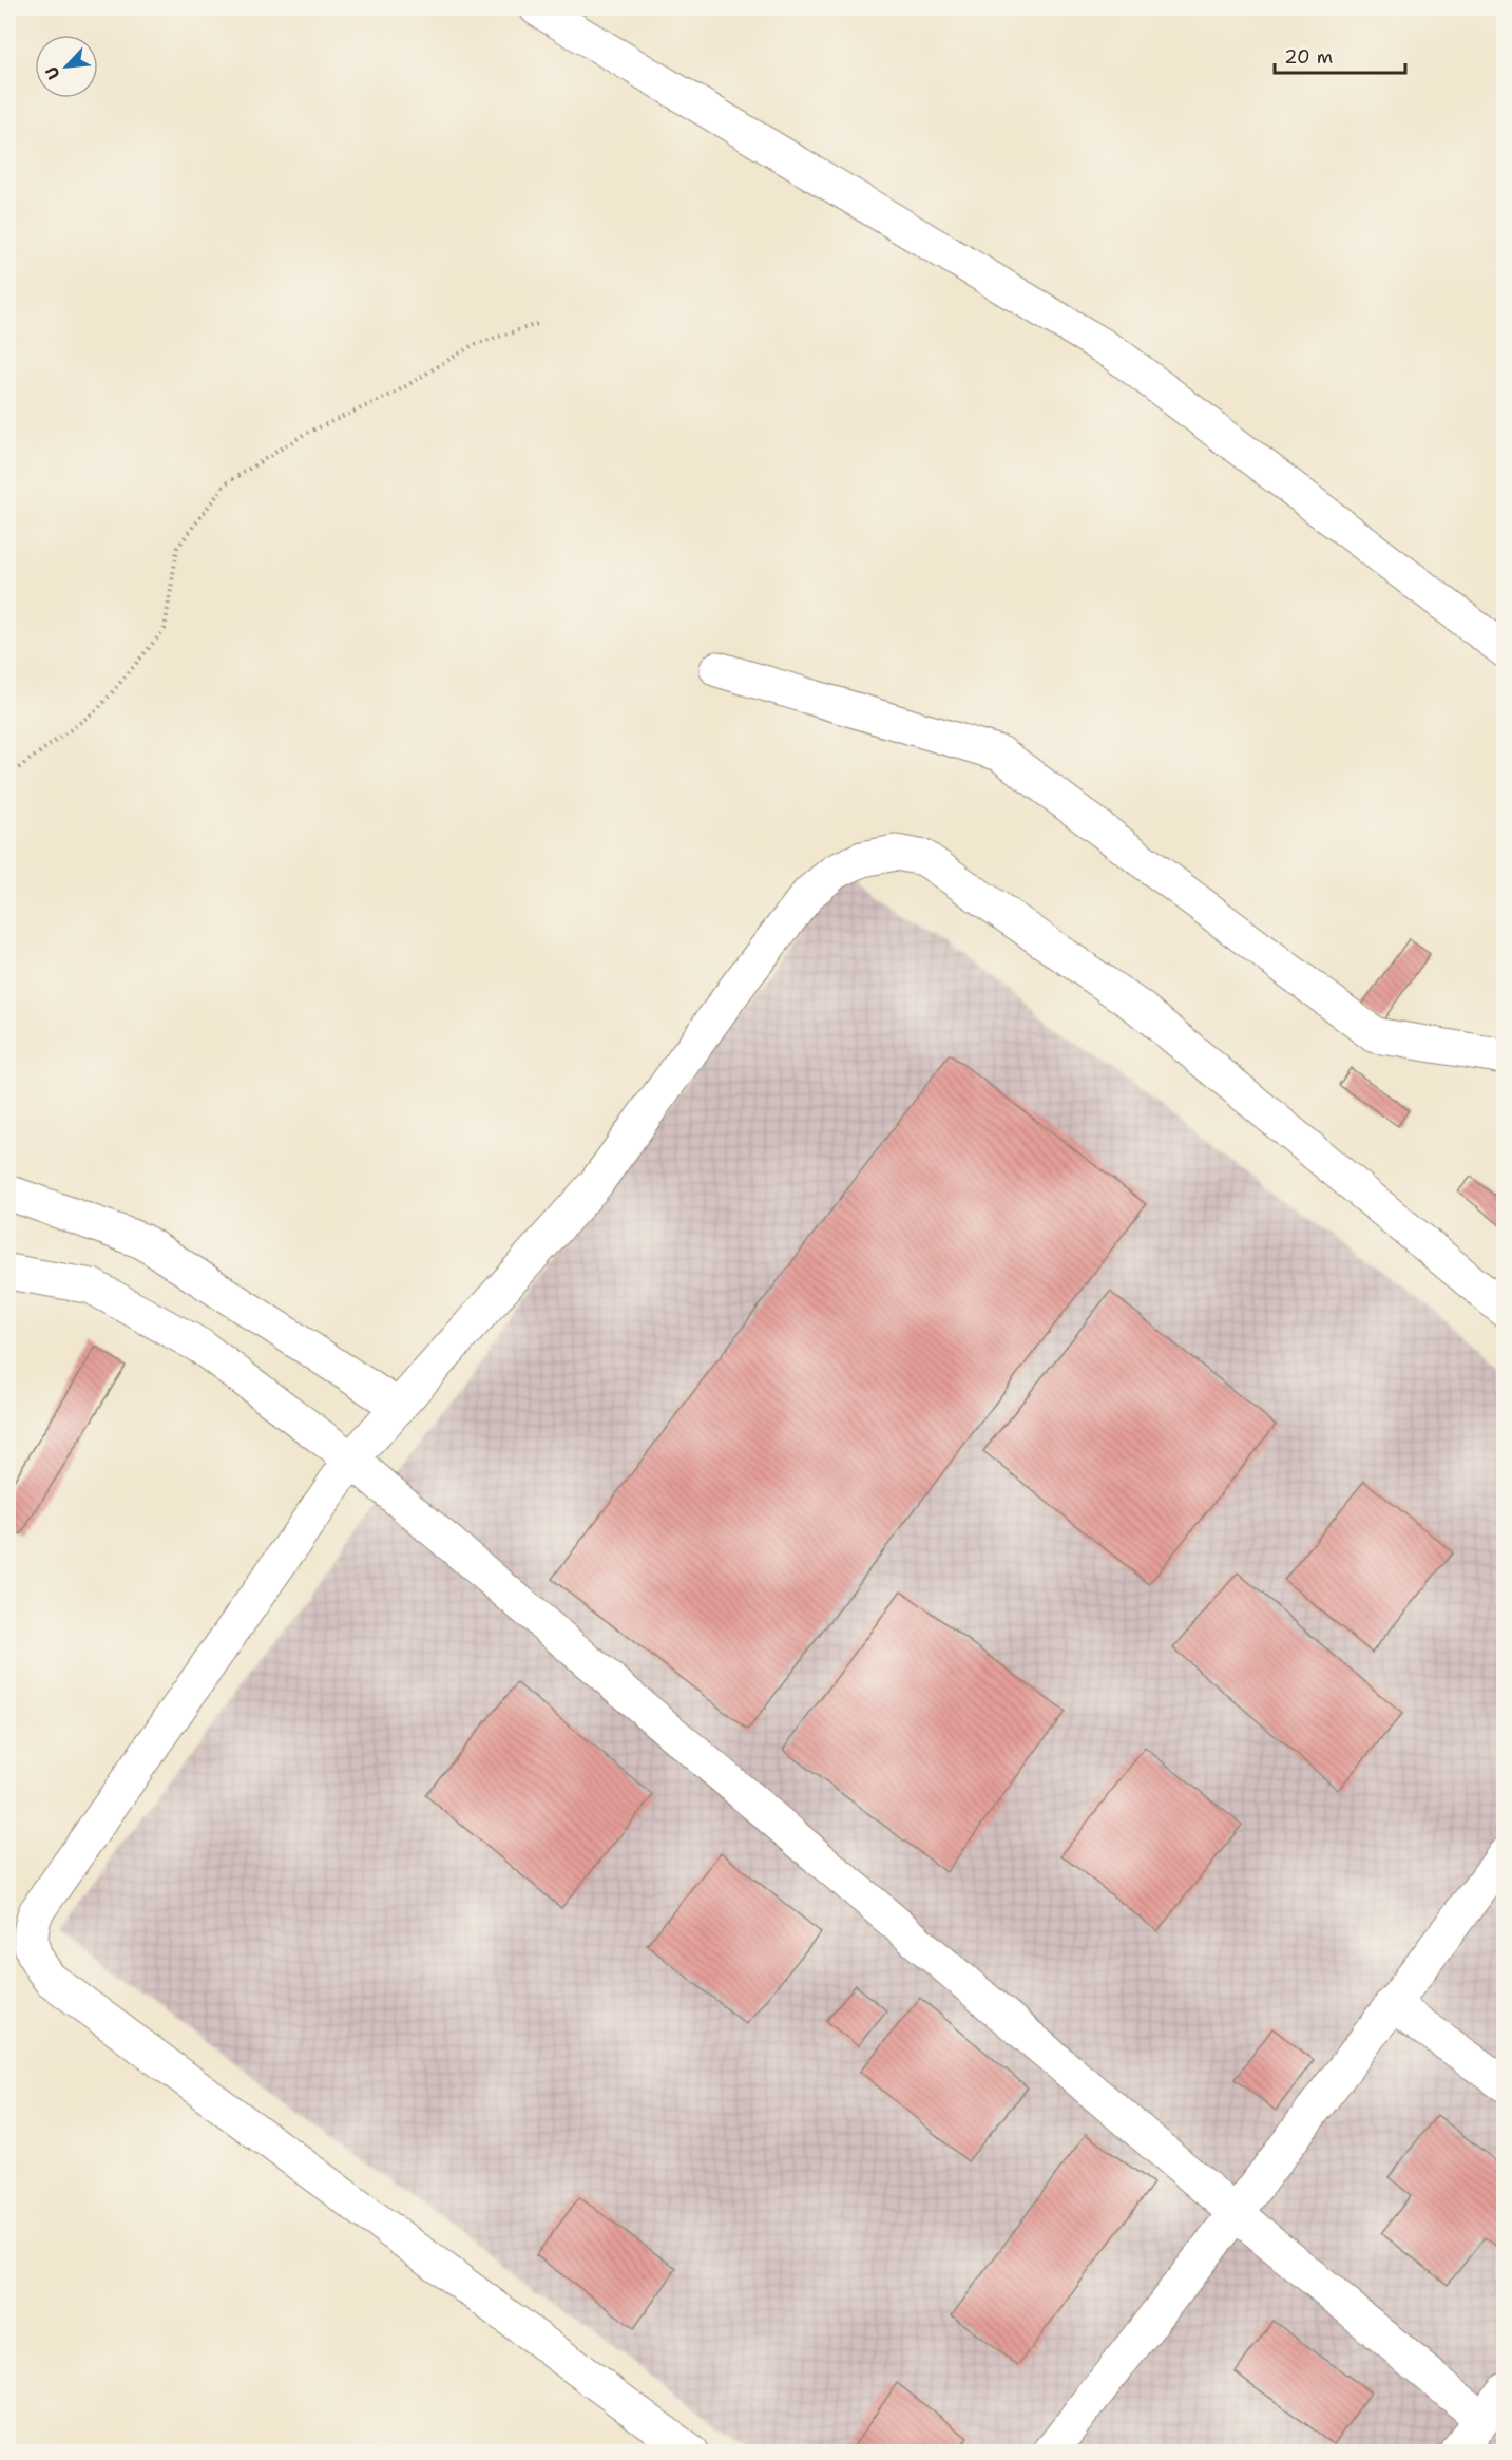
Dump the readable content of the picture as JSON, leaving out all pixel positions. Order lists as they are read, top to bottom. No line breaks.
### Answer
{"scale_bar":"20 m","north":"bottom left"}
